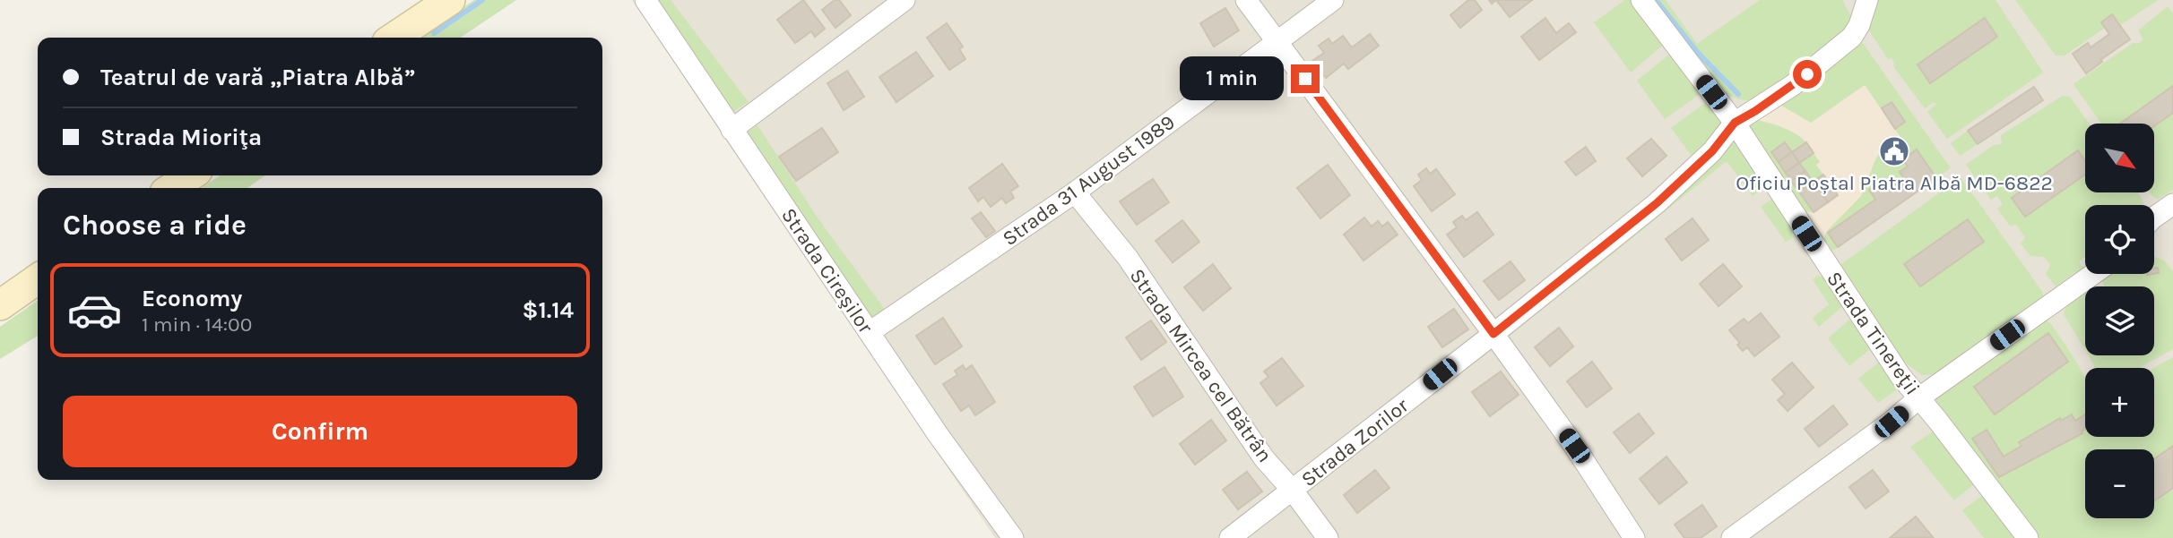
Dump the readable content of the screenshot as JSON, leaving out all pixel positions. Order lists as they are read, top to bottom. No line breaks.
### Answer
{"streets":{"street":["Strada 31 August 1989","Strada Cireşilor","Strada Tinereţii","Strada Mircea cel Bătrân","Strada Zorilor"]},"crossings":[["Strada 31 August 1989","Strada Cireşilor"],["Strada 31 August 1989","Strada Mircea cel Bătrân"],["Strada Tinereţii","Strada Zorilor"],["Strada Mircea cel Bătrân","Strada Zorilor"]],"places":{"public building":["Oficiu Poștal Piatra Albă MD-6822"]},"north":"bottom right","page":{"banner":["Teatrul de vară „Piatra Albă”","Strada Mioriţa"],"bubble":"1 min","map_buttons":["+","−"],"heading":"Choose a ride","list":[{"name":"Economy","note":"1 min · 14:00","value":"$1.14"}],"buttons":"Confirm"}}
